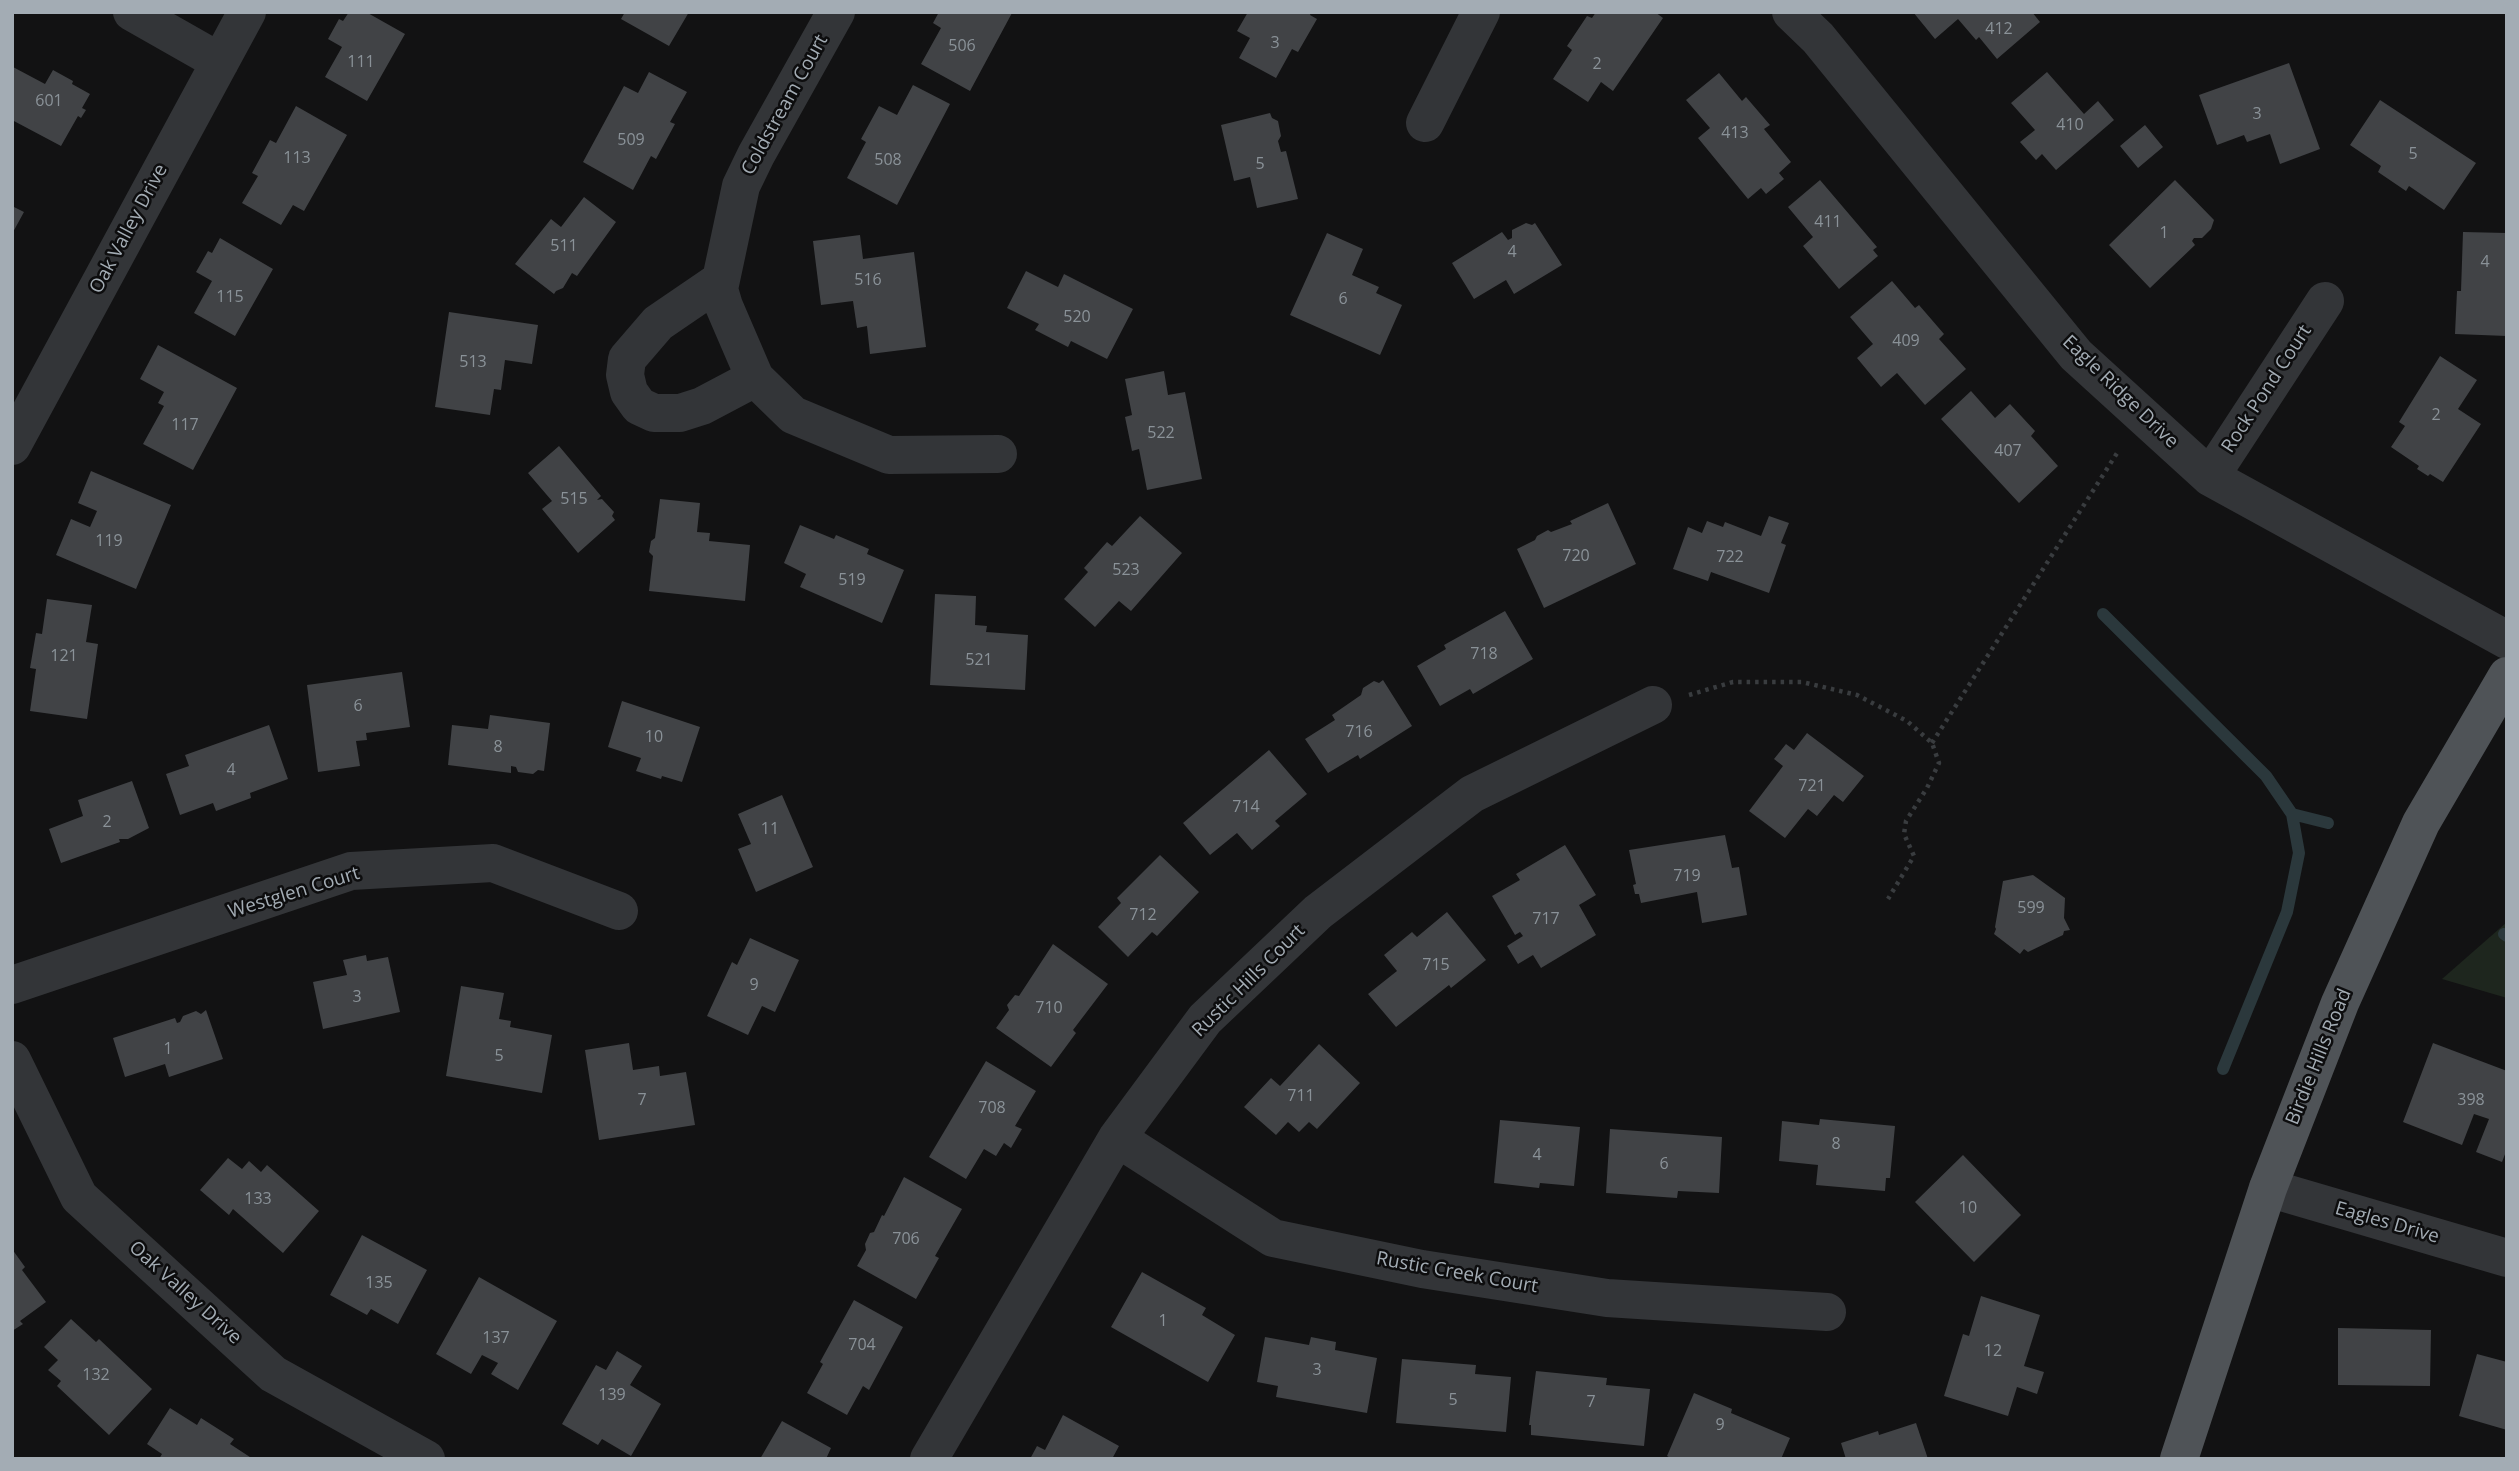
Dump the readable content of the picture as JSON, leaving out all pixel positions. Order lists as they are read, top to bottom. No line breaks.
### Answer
{"streets":{"main road":["Birdie Hills Road"],"street":["Coldstream Court","Oak Valley Drive","Rock Pond Court","Eagle Ridge Drive","Westglen Court","Rustic Hills Court","Eagles Drive","Rustic Creek Court"]},"crossings":[["Rock Pond Court","Eagle Ridge Drive"],["Rustic Hills Court","Rustic Creek Court"],["Birdie Hills Road","Eagles Drive"]],"house_numbers":["412","3","506","111","2","601","3","410","413","509","5","113","508","5","411","1","511","4","4","516","115","6","520","409","513","2","117","522","407","515","119","720","722","523","519","718","121","521","6","716","10","8","4","721","714","2","11","719","599","712","717","715","9","3","710","1","5","711","7","398","708","8","4","6","133","10","706","135","1","137","704","12","3","132","139","5","7","9"]}
